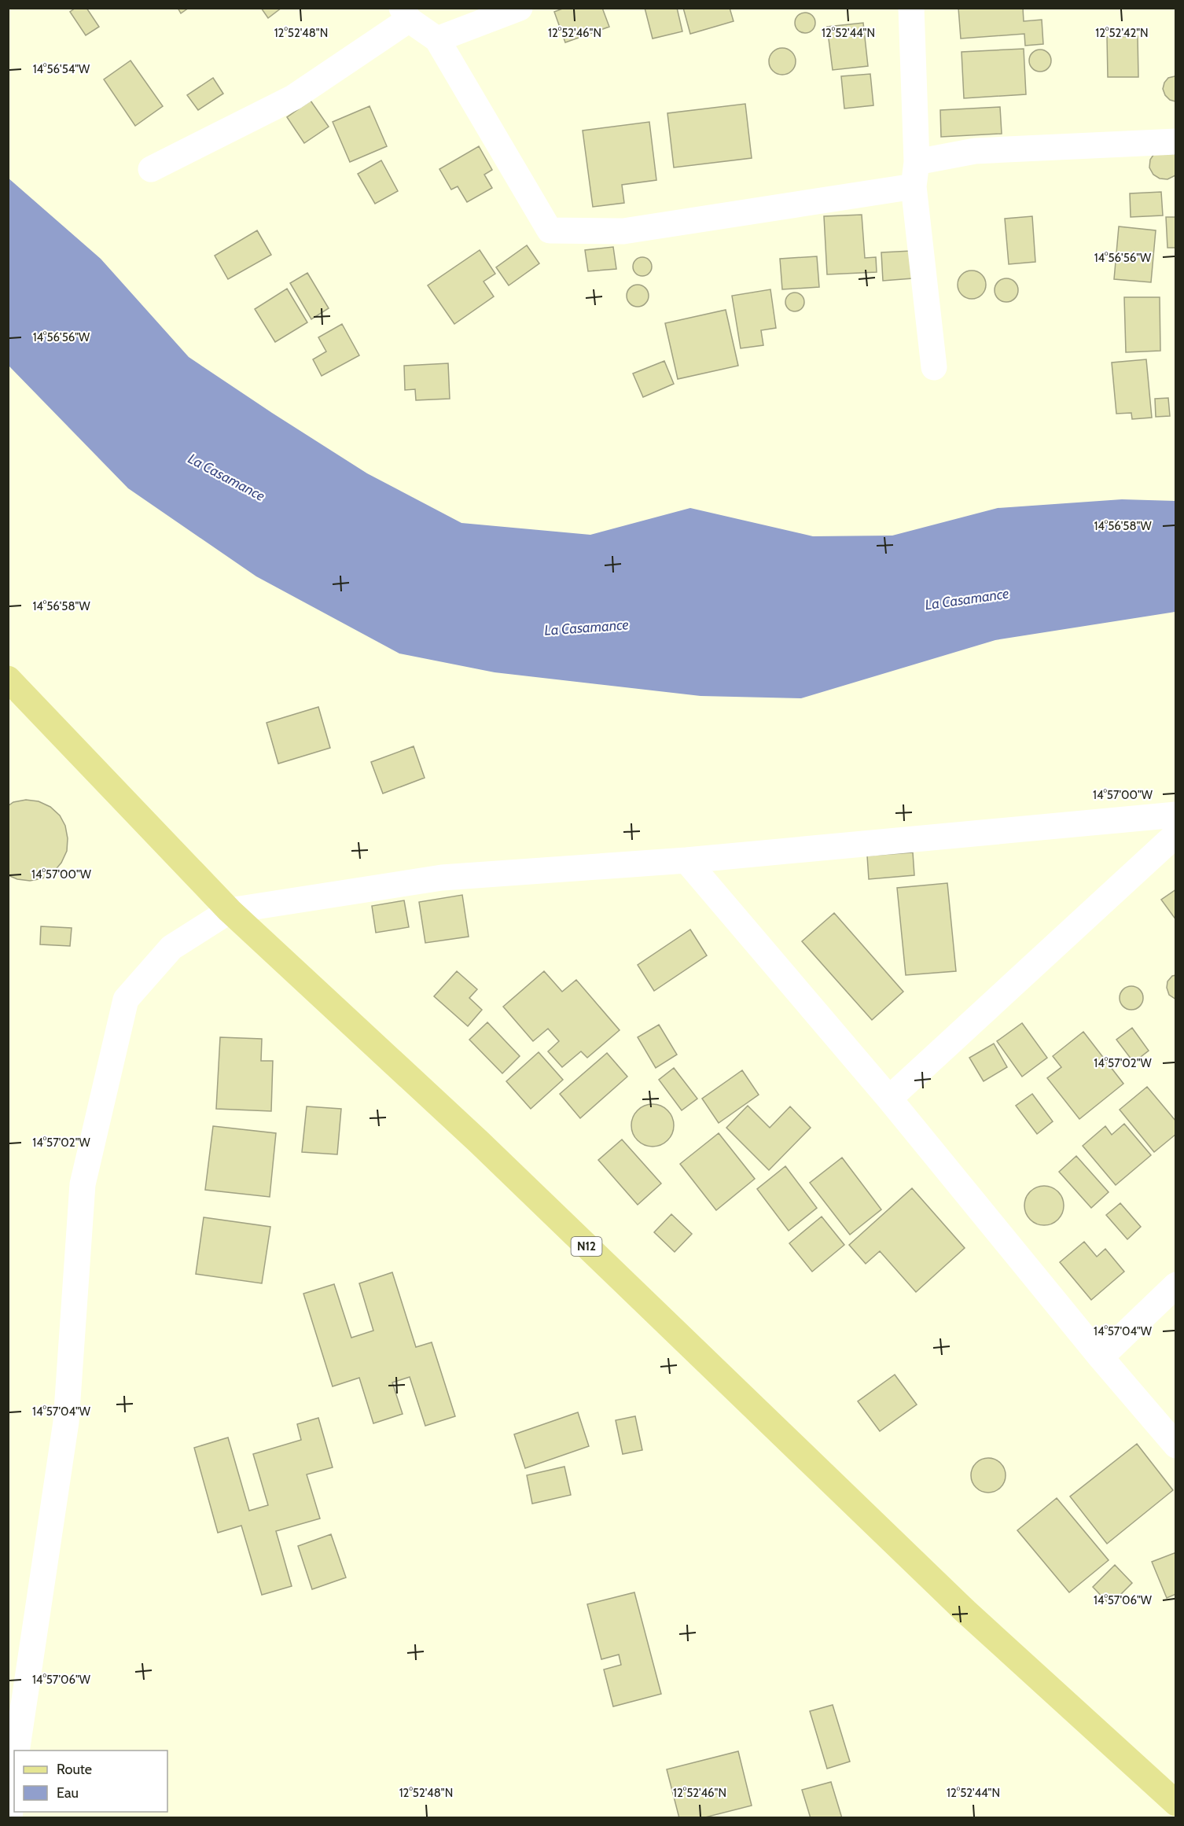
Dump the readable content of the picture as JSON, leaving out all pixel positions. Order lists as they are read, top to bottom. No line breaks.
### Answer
{"streets":{"main road":["N12"]},"water":["La Casamance"],"legend":["Route","Eau"],"coordinates":["12°52'42\"N","12°52'48\"N","12°52'46\"N","12°52'44\"N","14°56'54\"W","14°56'56\"W","14°56'58\"W","14°57'00\"W","14°57'02\"W","14°57'04\"W","14°57'06\"W"]}
